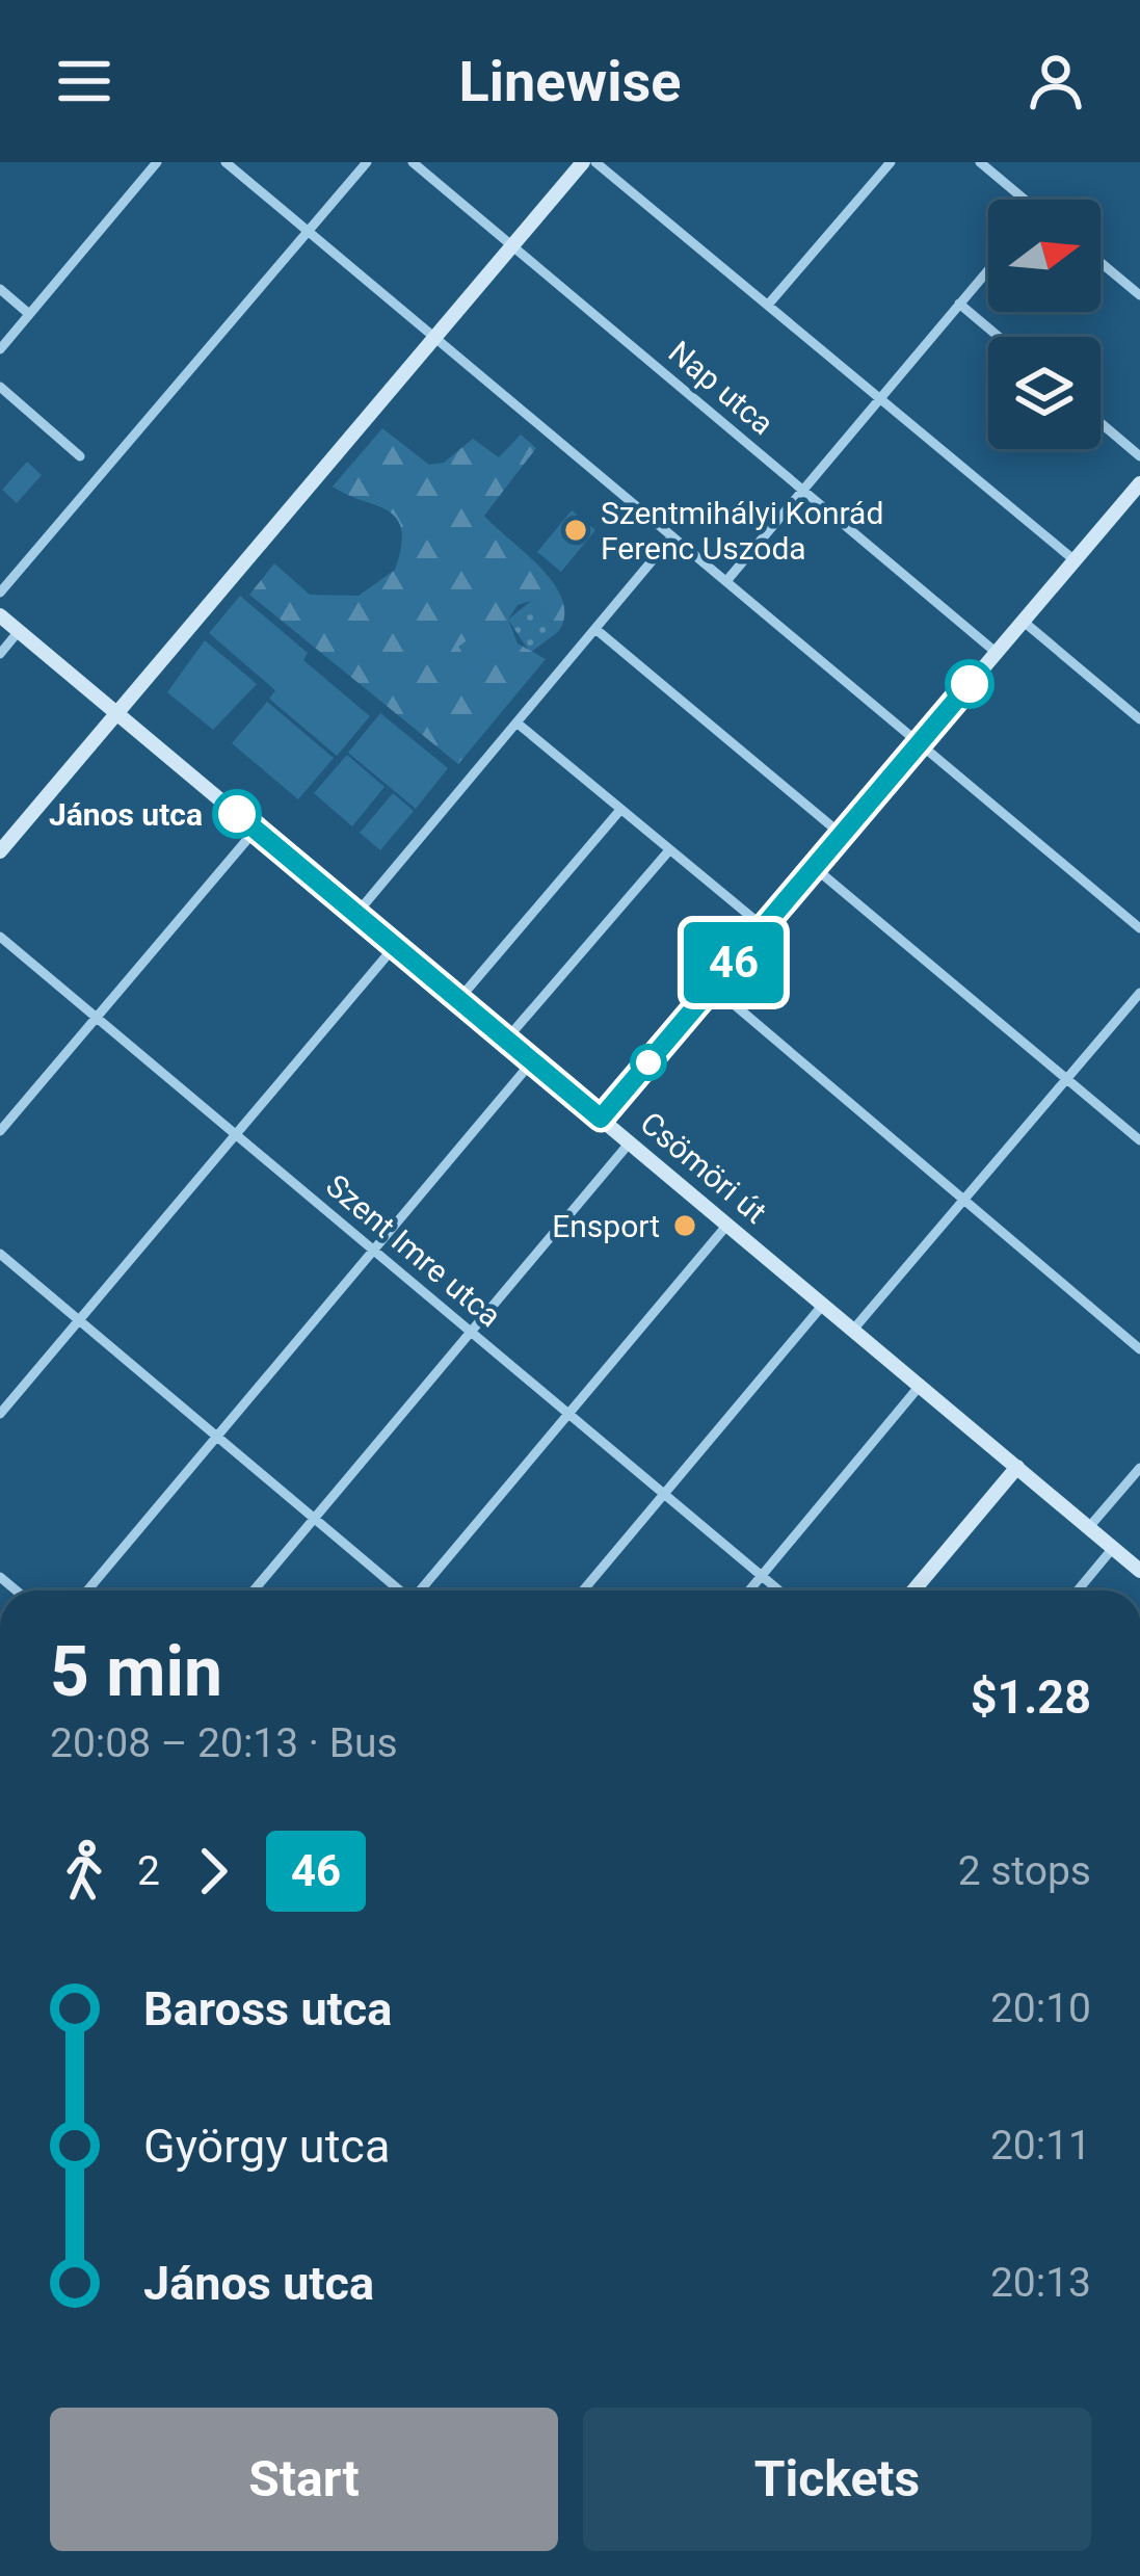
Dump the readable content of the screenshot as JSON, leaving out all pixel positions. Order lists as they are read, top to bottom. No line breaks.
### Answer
{"streets":{"street":["Nap utca","Csömöri út","Szent Imre utca"]},"places":["Szentmihályi Konrád Ferenc Uszoda","János utca","Ensport"],"lines":["bus line 46"],"north":"right","page":{"header":"Linewise","on_map":"46","heading":["5 min","20:08 – 20:13 · Bus","$1.28"],"legs":["2","46","2 stops"],"list":[{"name":"Baross utca","value":"20:10"},{"name":"György utca","value":"20:11"},{"name":"János utca","value":"20:13"}],"buttons":["Start","Tickets"]}}
